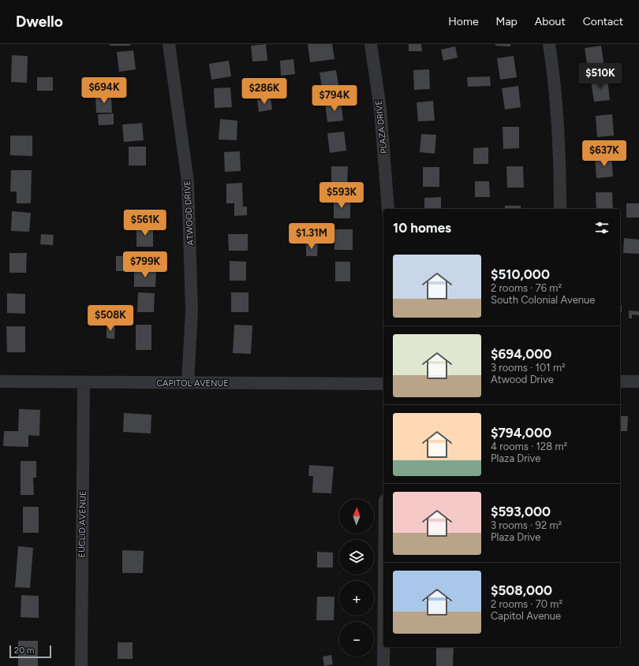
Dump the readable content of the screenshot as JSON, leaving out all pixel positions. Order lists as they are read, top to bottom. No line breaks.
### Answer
{"streets":{"street":["PLAZA DRIVE","ATWOOD DRIVE","CAPITOL AVENUE","EUCLID AVENUE"]},"crossings":[["ATWOOD DRIVE","CAPITOL AVENUE"],["CAPITOL AVENUE","EUCLID AVENUE"]],"scale_bar":"20 m","north":"top","page":{"header":"Dwello","nav":["Home","Map","About","Contact"],"price":["$510K","$694K","$286K","$794K","$637K","$593K","$561K","$1.31M","$799K","$508K"],"heading":"10 homes","list":[{"name":"$510,000","note":"2 rooms · 76 m² · South Colonial Avenue"},{"name":"$694,000","note":"3 rooms · 101 m² · Atwood Drive"},{"name":"$794,000","note":"4 rooms · 128 m² · Plaza Drive"},{"name":"$593,000","note":"3 rooms · 92 m² · Plaza Drive"},{"name":"$508,000","note":"2 rooms · 70 m² · Capitol Avenue"}],"map_buttons":["+","−"],"scale":"20 m"}}
